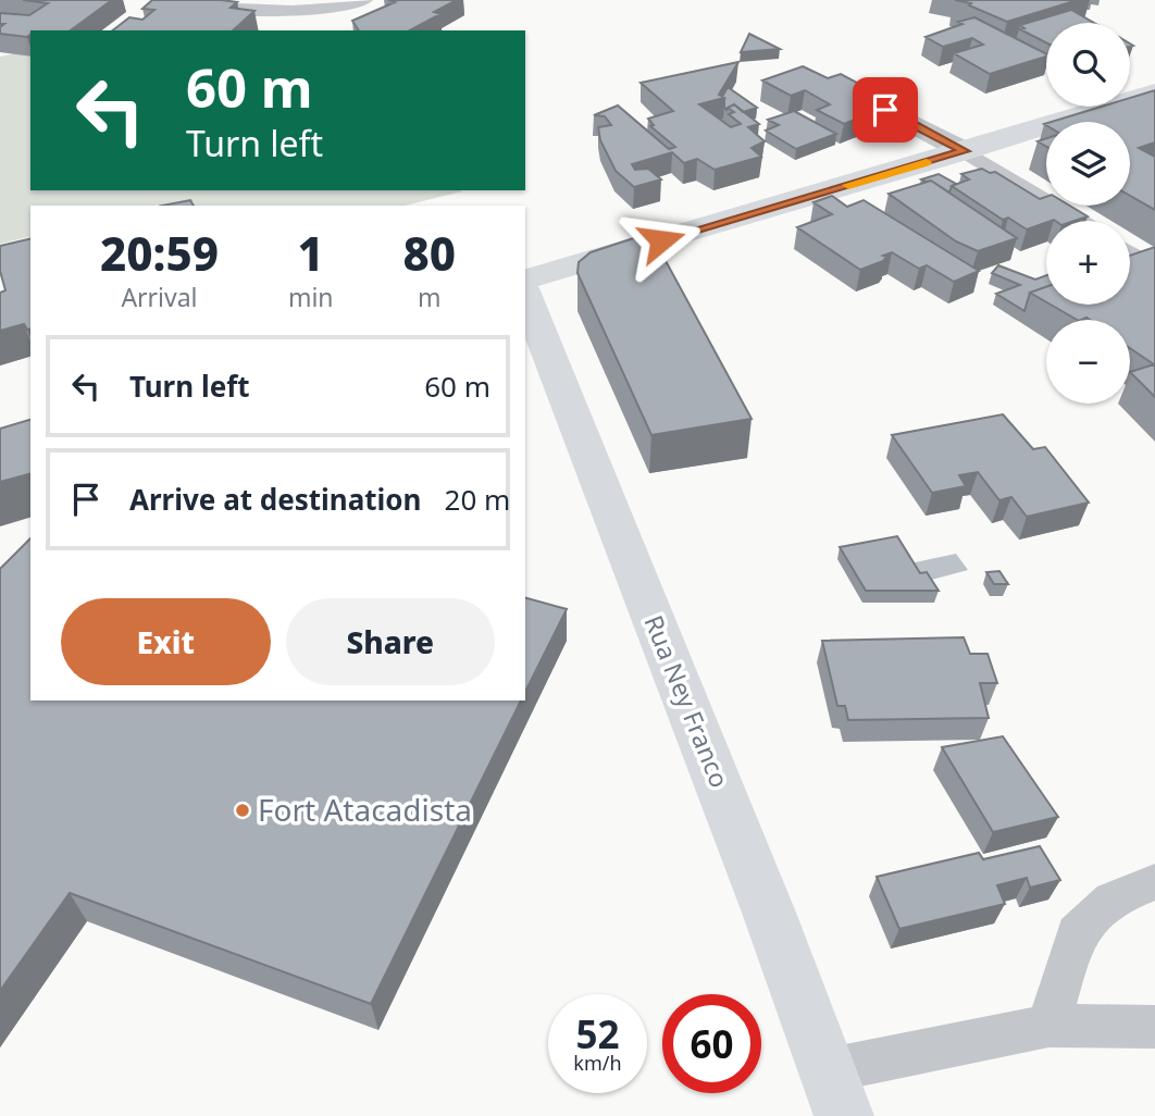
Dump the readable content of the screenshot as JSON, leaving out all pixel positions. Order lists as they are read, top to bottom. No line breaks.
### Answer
{"streets":{"main road":["Rua Ney Franco"]},"places":["Fort Atacadista"],"page":{"map_buttons":["+","−"],"turn":["60 m","Turn left"],"eta":["20:59","Arrival","1","min","80","m"],"list":[{"name":"Turn left","value":"60 m"},{"name":"Arrive at destination","value":"20 m"}],"buttons":["Exit","Share"],"speed":"52 km/h","limit":"60"}}
